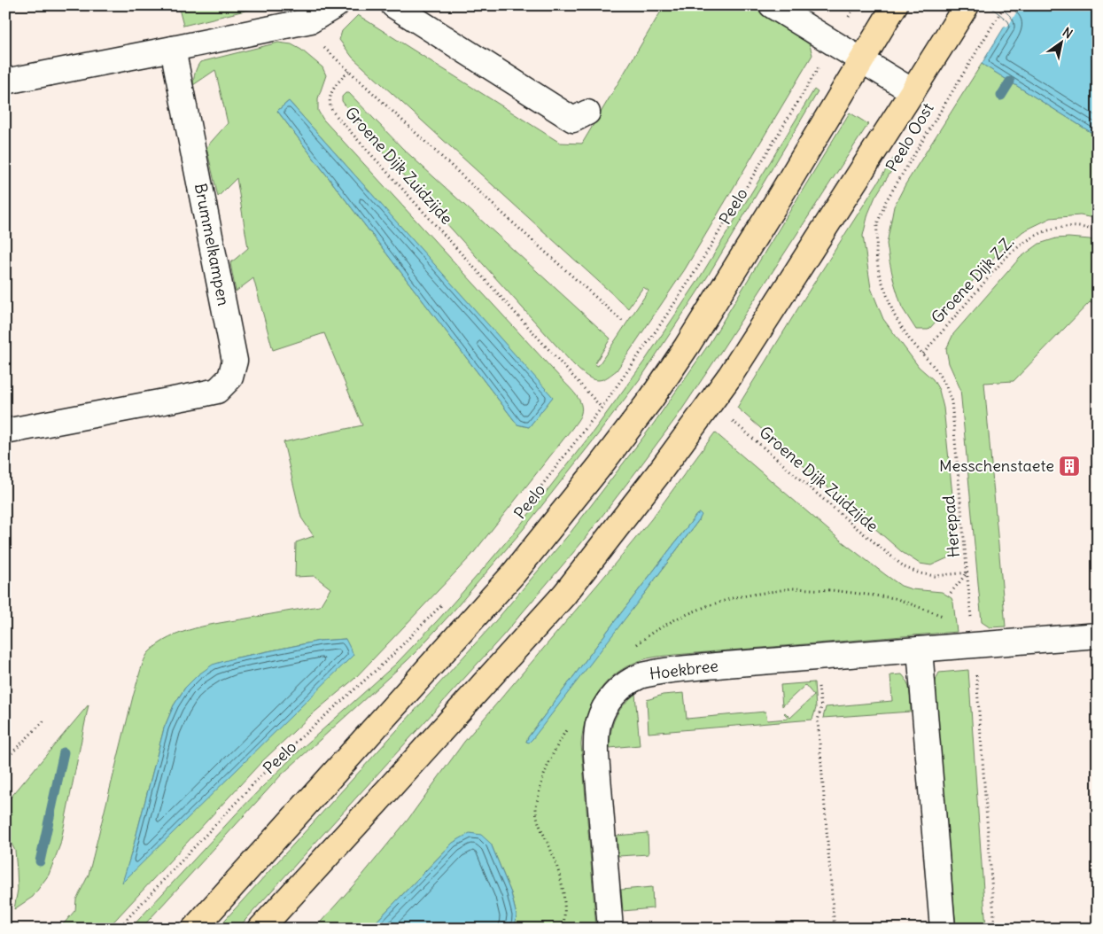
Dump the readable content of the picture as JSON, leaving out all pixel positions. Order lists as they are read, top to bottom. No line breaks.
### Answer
{"streets":{"main road":["Peelo"],"street":["Brummelkampen","Hoekbree"],"path":["Peelo Oost","Groene Dijk Zuidzijde","Groene Dijk Z.Z.","Herepad"]},"crossings":[["Peelo Oost","Herepad"],["Groene Dijk Zuidzijde","Peelo"],["Groene Dijk Zuidzijde","Herepad"],["Groene Dijk Z.Z.","Herepad"],["Herepad","Hoekbree"]],"places":{"building":["Messchenstaete"]},"north":"top right"}
